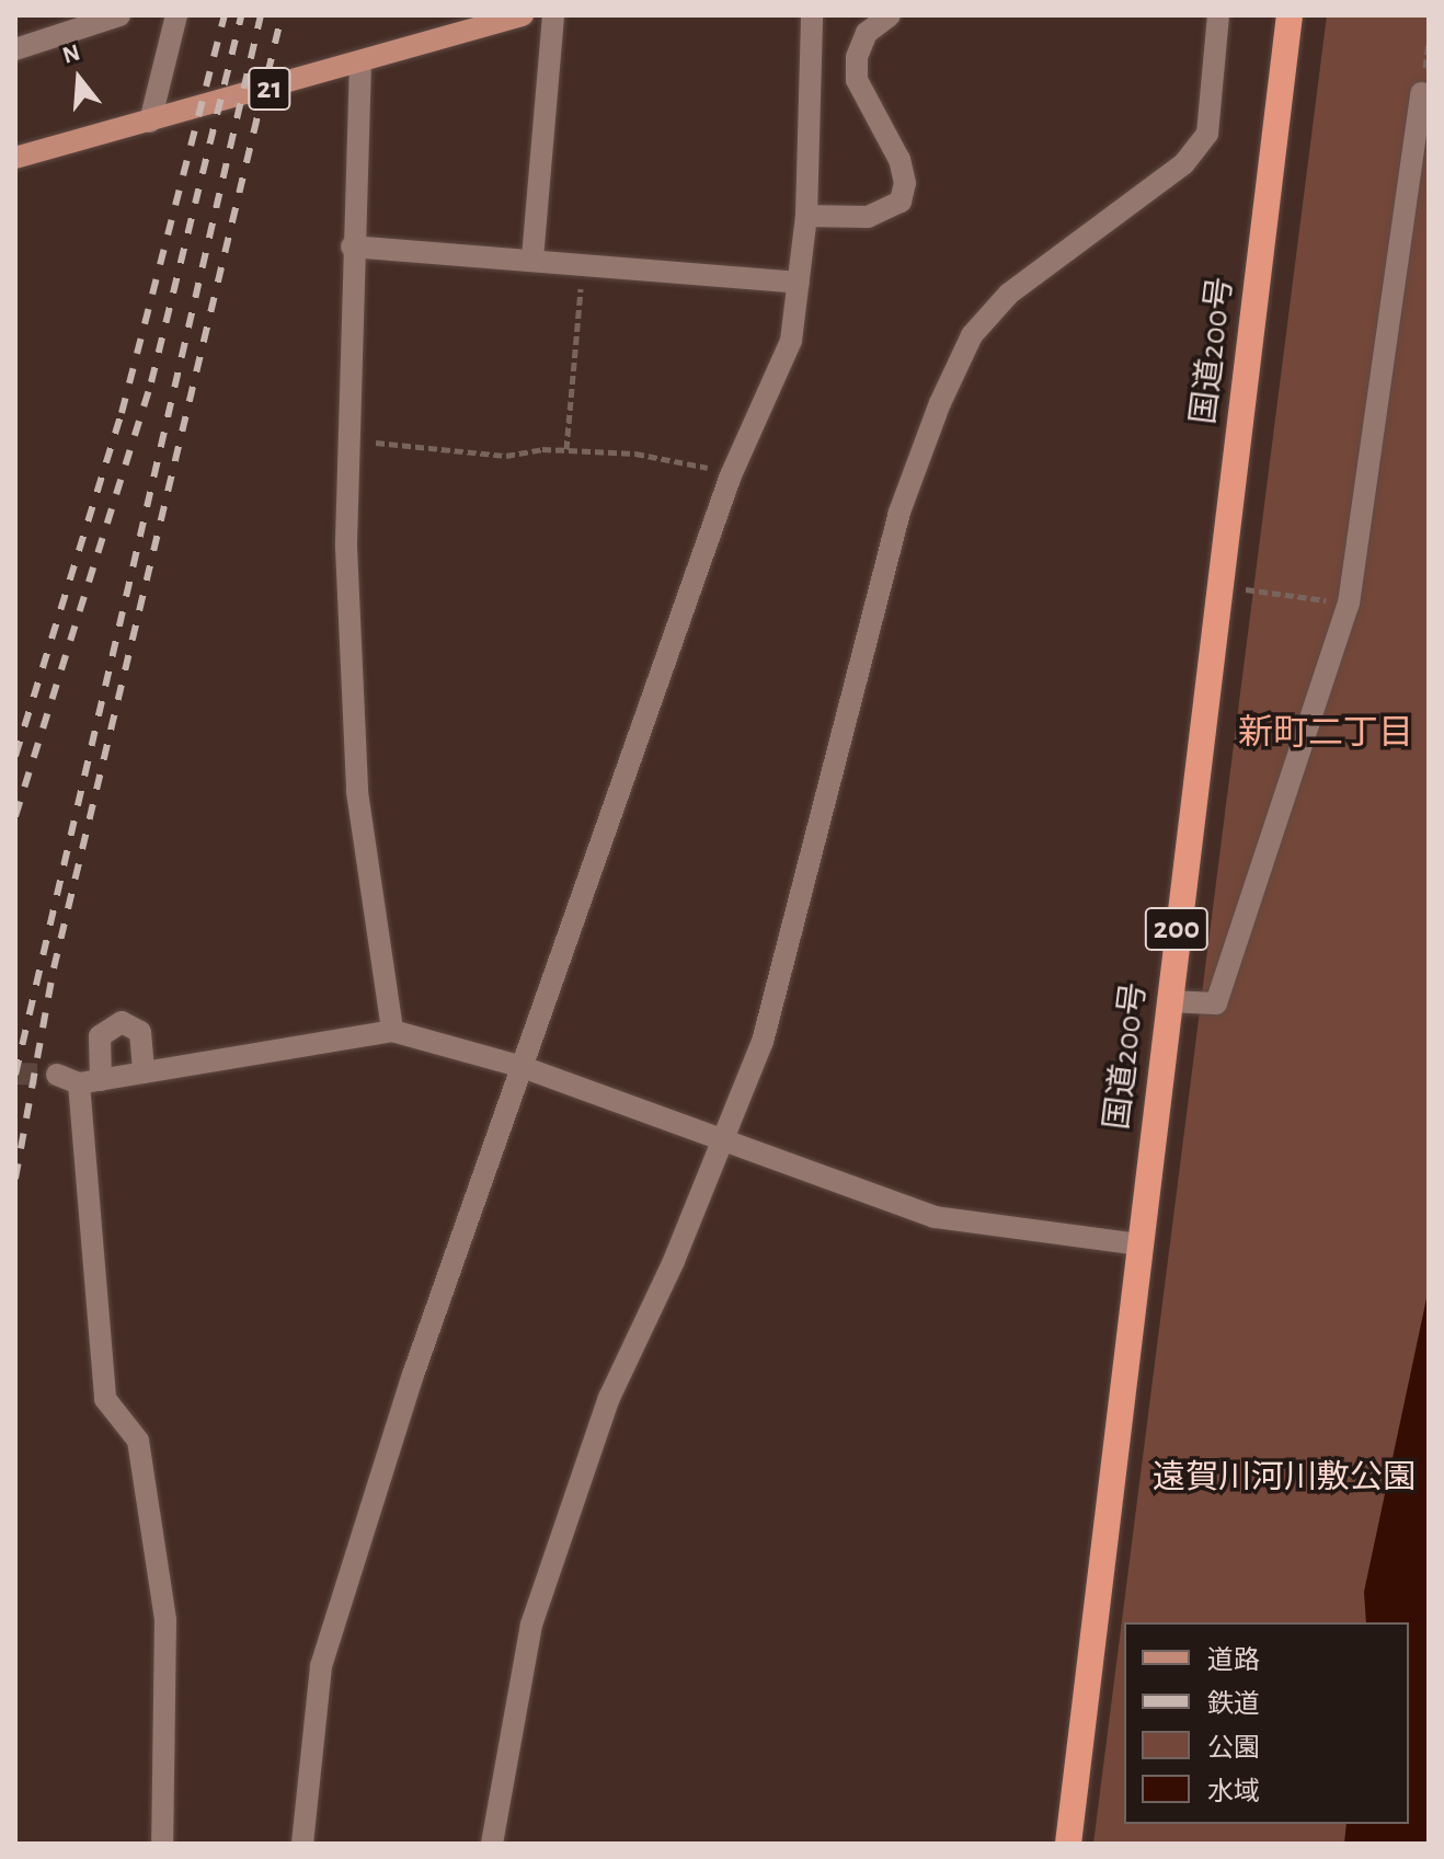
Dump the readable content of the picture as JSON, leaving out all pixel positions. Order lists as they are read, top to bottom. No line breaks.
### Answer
{"streets":{"highway":["国道200号","200"],"main road":["21"]},"districts":["新町二丁目"],"parks":["遠賀川河川敷公園"],"legend":["道路","鉄道","公園","水域"],"north":"top"}
